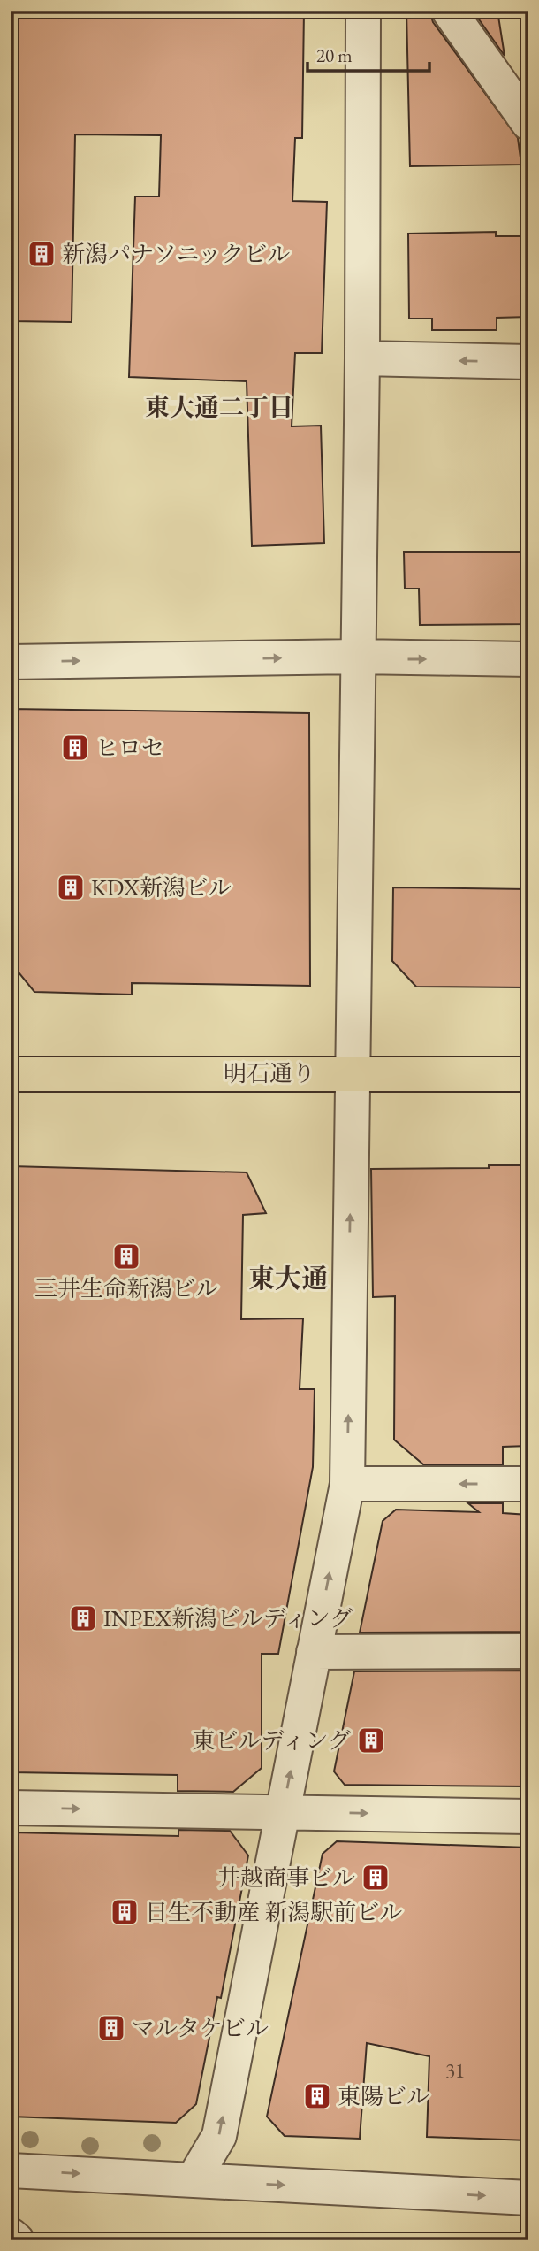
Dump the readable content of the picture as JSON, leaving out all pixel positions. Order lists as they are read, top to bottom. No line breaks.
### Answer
{"streets":{"highway":["明石通り"]},"districts":["東大通二丁目","東大通"],"places":{"building":["新潟パナソニックビル","ヒロセ","KDX新潟ビル","三井生命新潟ビル","INPEX新潟ビルディング","東ビルディング","井越商事ビル","日生不動産 新潟駅前ビル","マルタケビル","東陽ビル"]},"house_numbers":["31"],"scale_bar":"20 m"}
